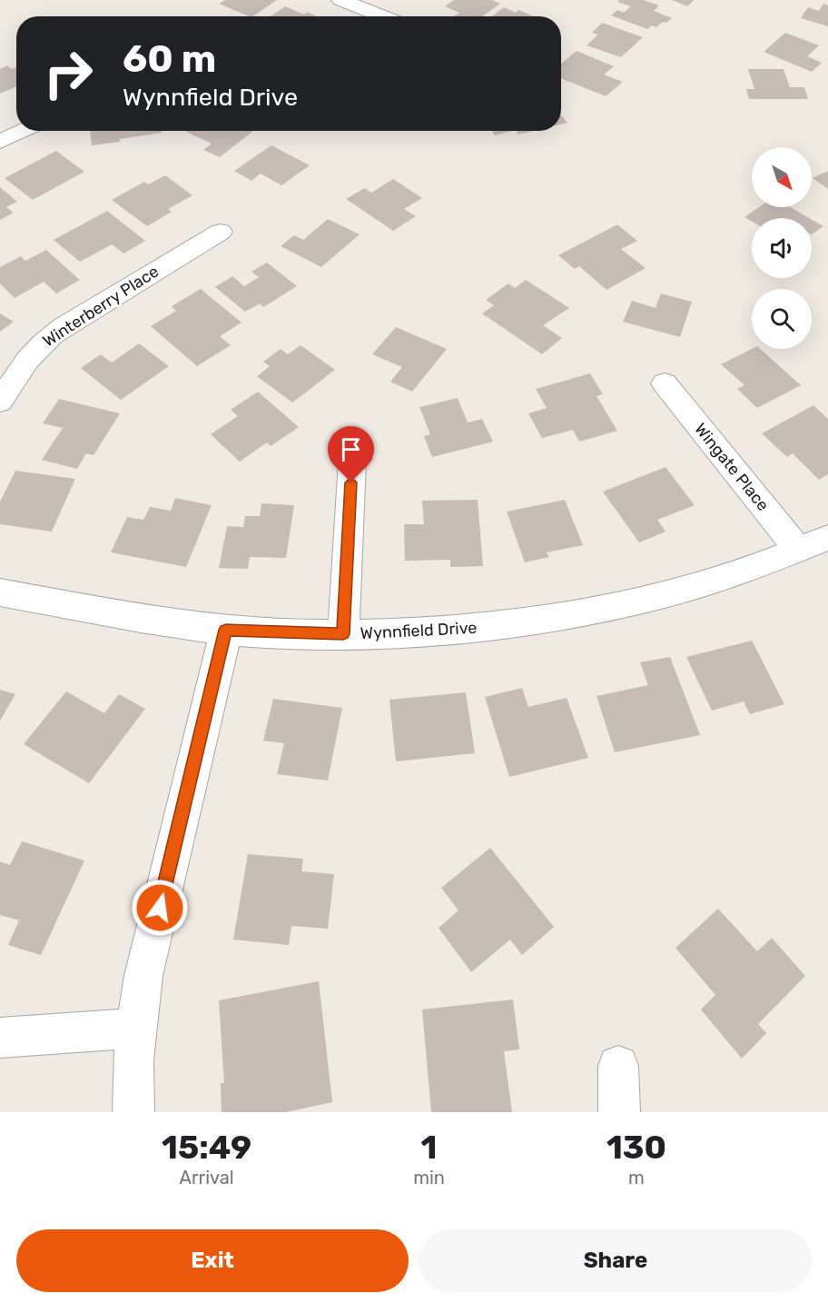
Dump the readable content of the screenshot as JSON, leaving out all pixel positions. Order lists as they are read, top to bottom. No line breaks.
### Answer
{"streets":{"street":["Winterberry Place","Wingate Place","Wynnfield Drive"]},"crossings":[["Wingate Place","Wynnfield Drive"]],"north":"bottom right","page":{"turn":["60 m","Wynnfield Drive"],"eta":["15:49","Arrival","1","min","130","m"],"buttons":["Exit","Share"]}}
